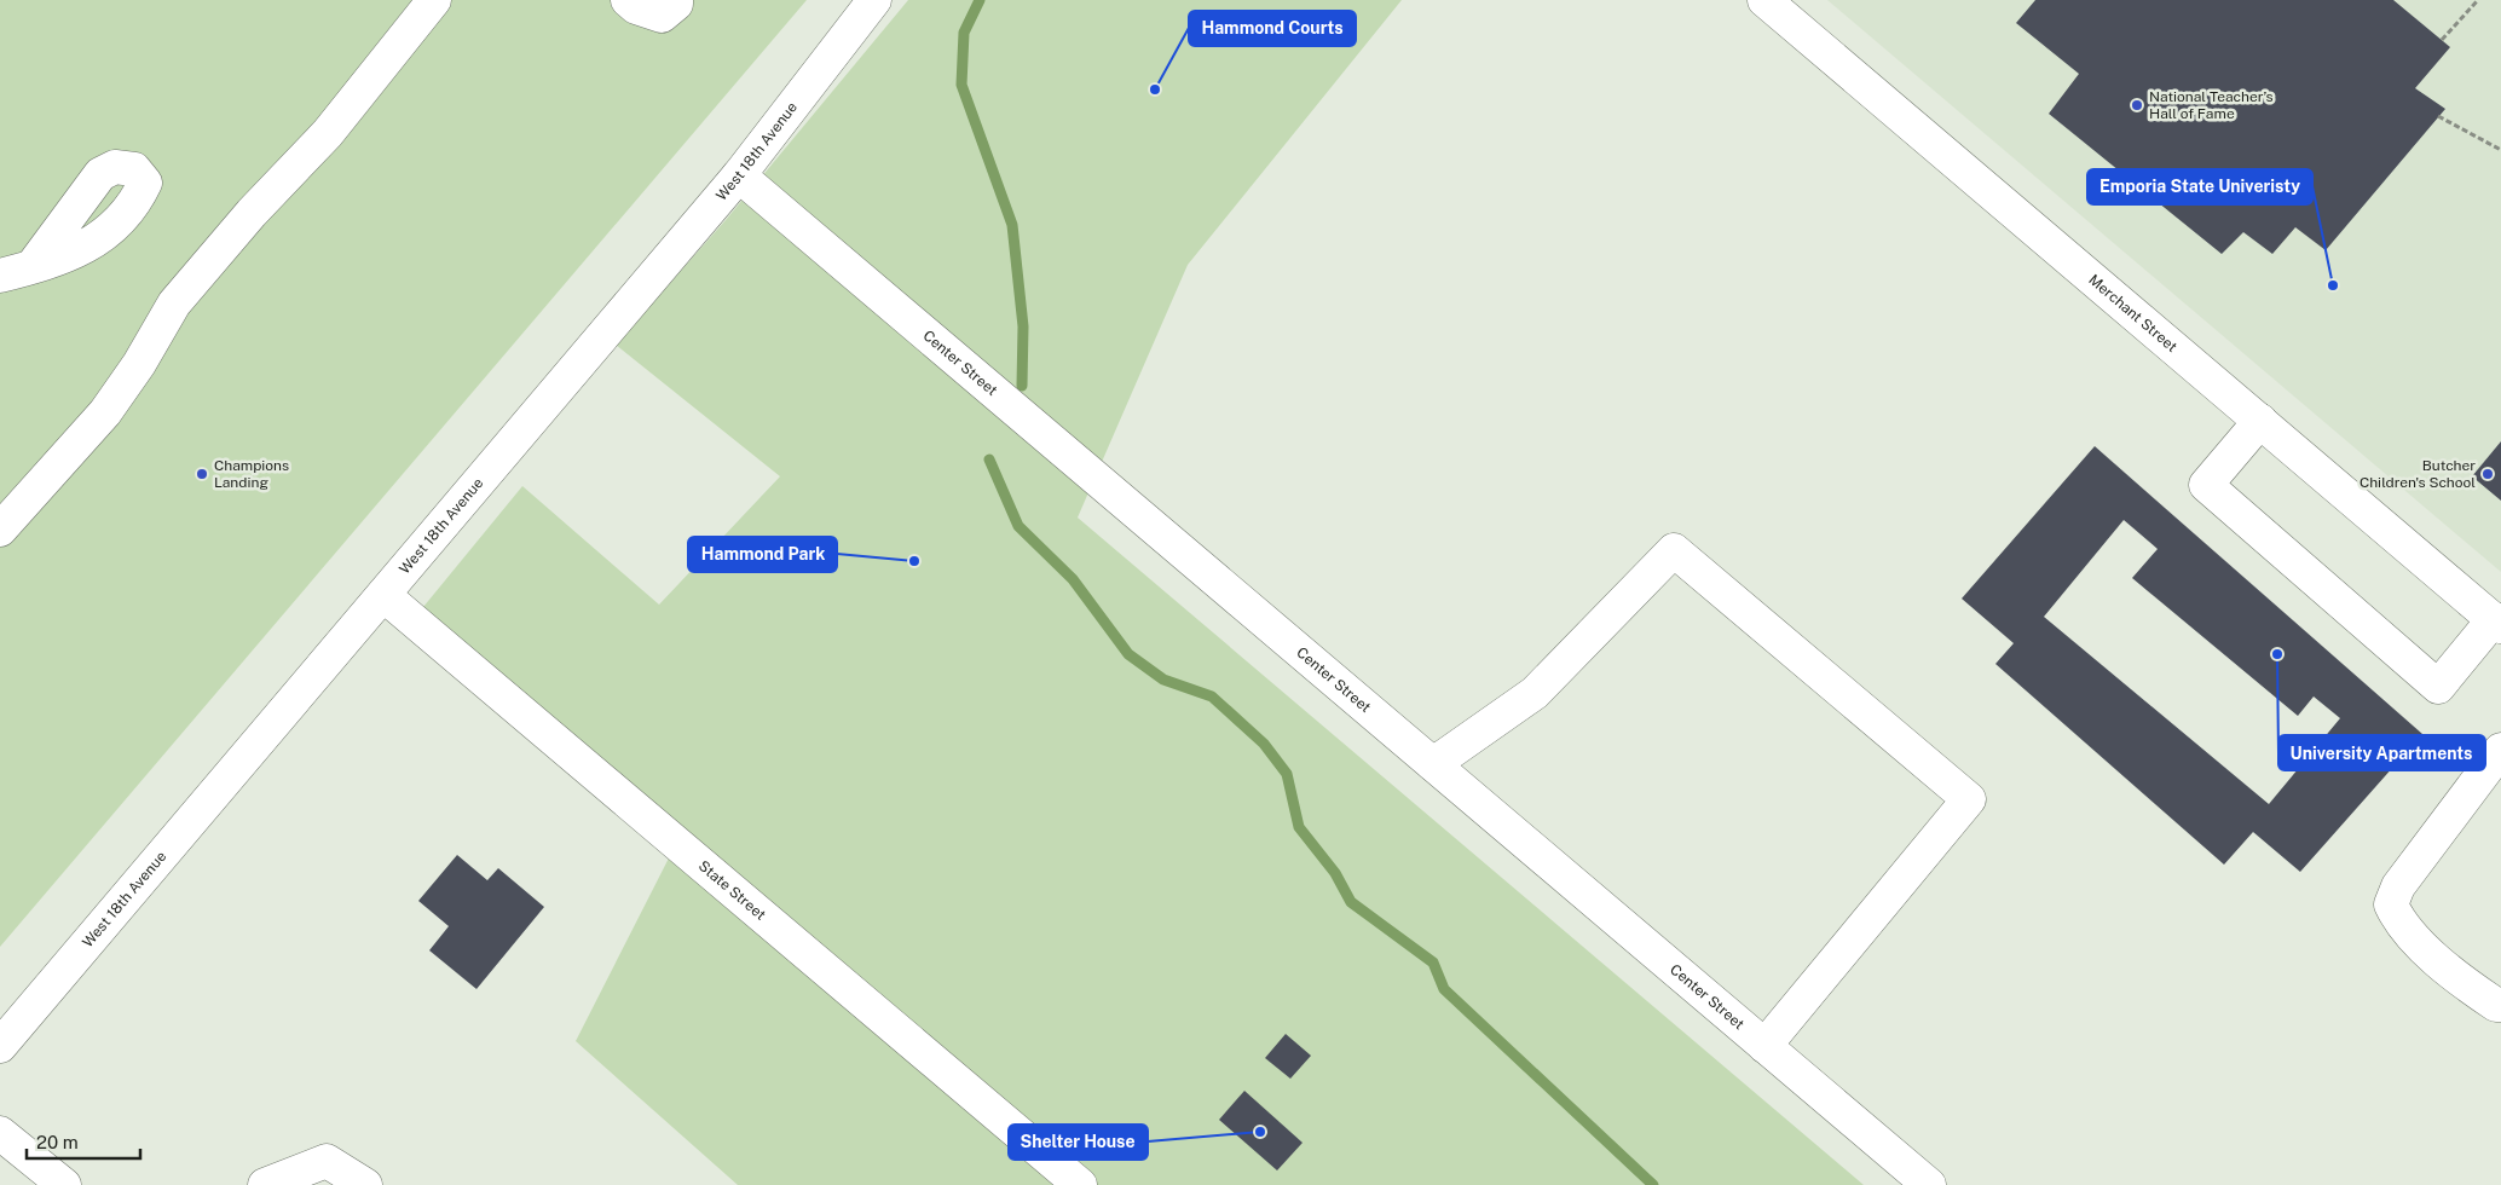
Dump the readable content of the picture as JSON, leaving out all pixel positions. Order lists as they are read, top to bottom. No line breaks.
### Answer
{"streets":{"street":["West 18th Avenue","Merchant Street","Center Street","State Street"]},"crossings":[["West 18th Avenue","Center Street"],["West 18th Avenue","State Street"]],"places":["Hammond Courts","National Teacher’s Hall of Fame","Emporia State Univeristy","Champions Landing","Butcher Children's School","Hammond Park","University Apartments","Shelter House"],"scale_bar":"20 m"}
